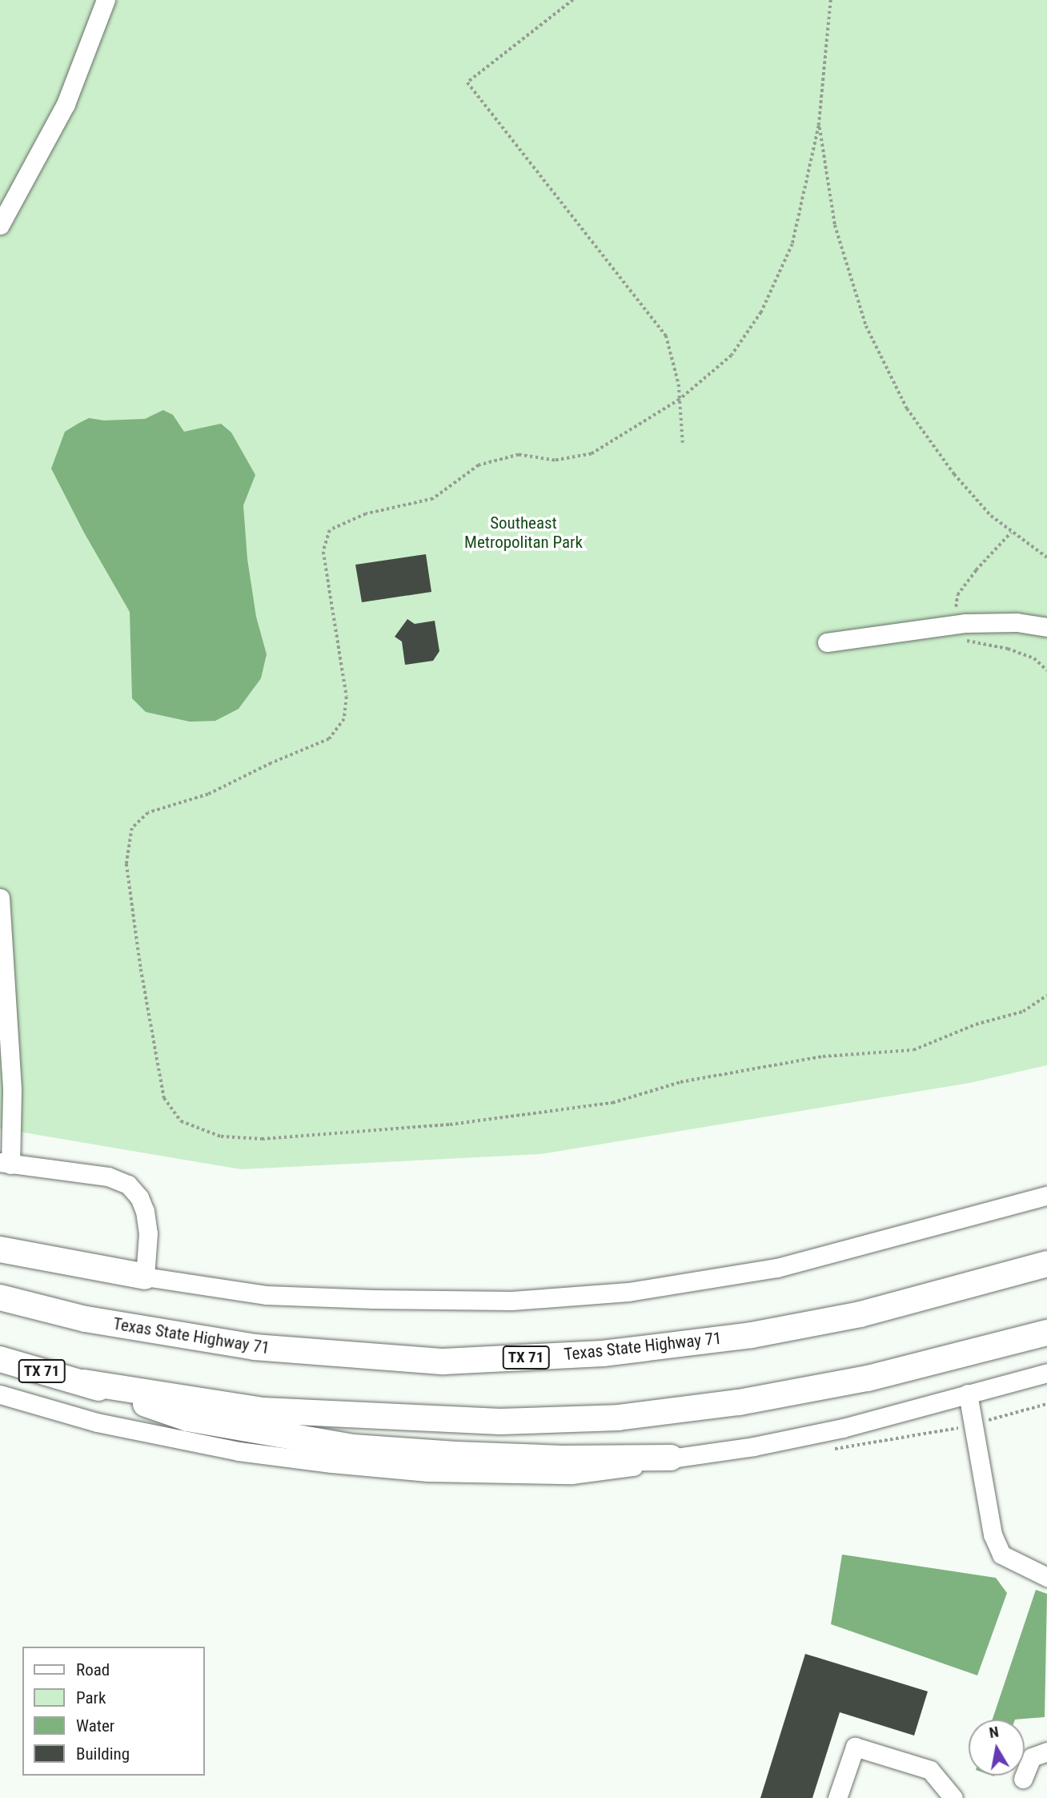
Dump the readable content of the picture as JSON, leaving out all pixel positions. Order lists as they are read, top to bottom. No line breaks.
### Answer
{"streets":{"highway":["Texas State Highway 71","TX 71"]},"parks":["Southeast Metropolitan Park"],"legend":["Road","Park","Water","Building"],"north":"top"}
